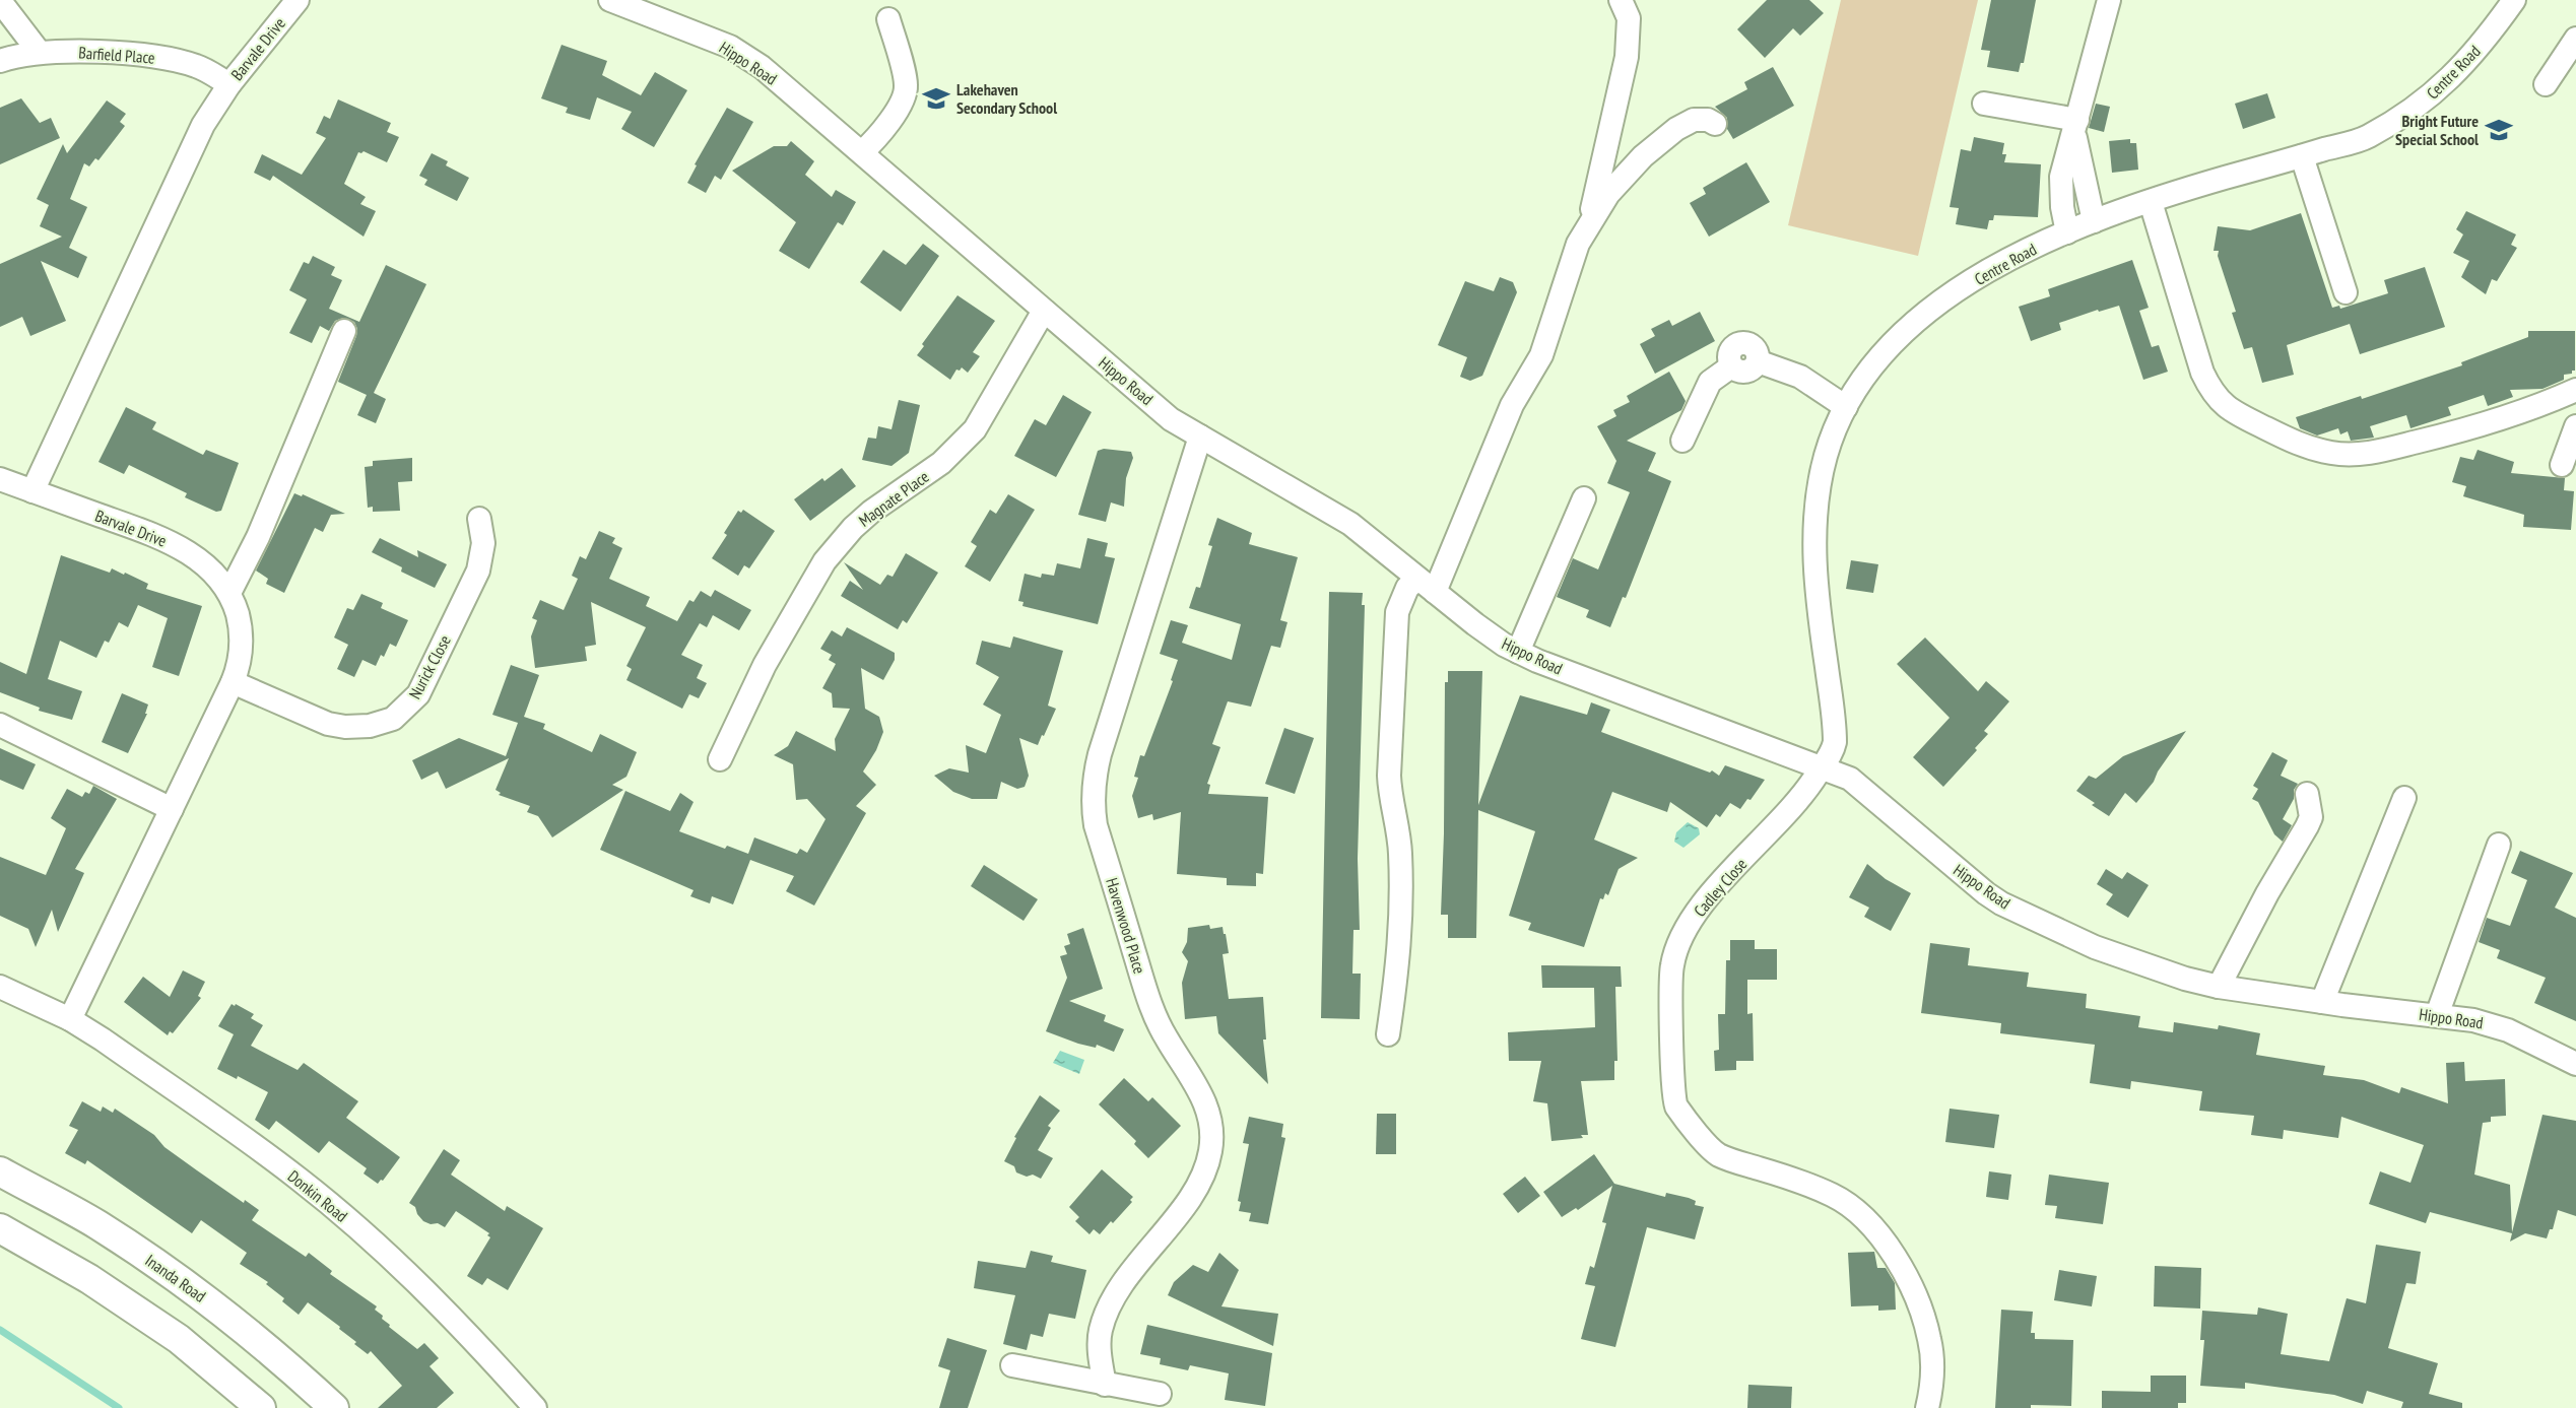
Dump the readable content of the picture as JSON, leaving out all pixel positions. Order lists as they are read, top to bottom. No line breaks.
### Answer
{"streets":{"main road":["Inanda Road"],"street":["Barvale Drive","Barfield Place","Hippo Road","Centre Road","Magnate Place","Nurick Close","Cadley Close","Havenwood Place","Donkin Road"]},"crossings":[["Barvale Drive","Barfield Place"],["Barvale Drive","Nurick Close"],["Barvale Drive","Donkin Road"],["Hippo Road","Centre Road"],["Hippo Road","Magnate Place"],["Hippo Road","Cadley Close"],["Hippo Road","Havenwood Place"],["Centre Road","Cadley Close"]],"places":{"school or university":["Lakehaven Secondary School","Bright Future Special School"]}}
